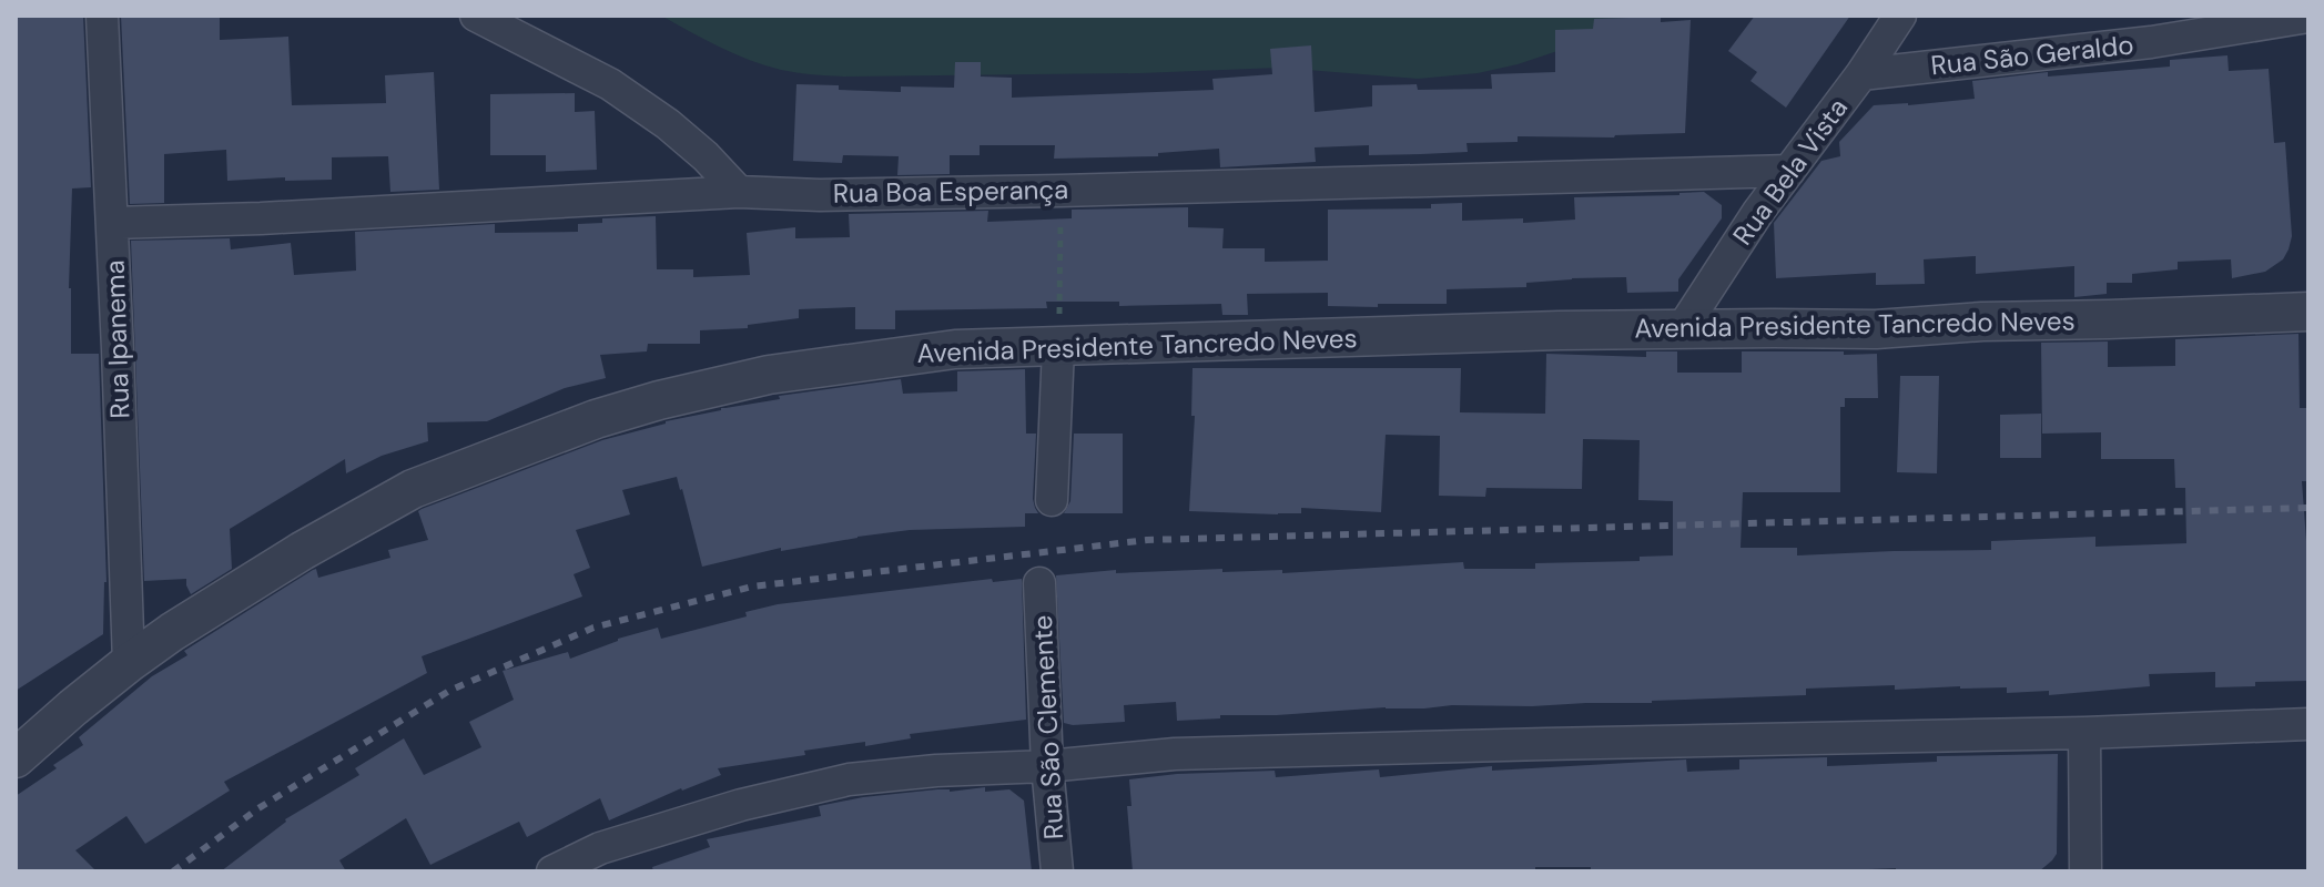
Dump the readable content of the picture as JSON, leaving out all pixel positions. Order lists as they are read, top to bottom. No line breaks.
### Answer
{"streets":{"street":["Rua São Geraldo","Rua Bela Vista","Rua Boa Esperança","Avenida Presidente Tancredo Neves","Rua Ipanema","Rua São Clemente"]},"crossings":[["Rua São Geraldo","Rua Bela Vista"],["Rua Bela Vista","Rua Boa Esperança"],["Rua Bela Vista","Avenida Presidente Tancredo Neves"],["Rua Boa Esperança","Rua Ipanema"],["Avenida Presidente Tancredo Neves","Rua Ipanema"]]}
